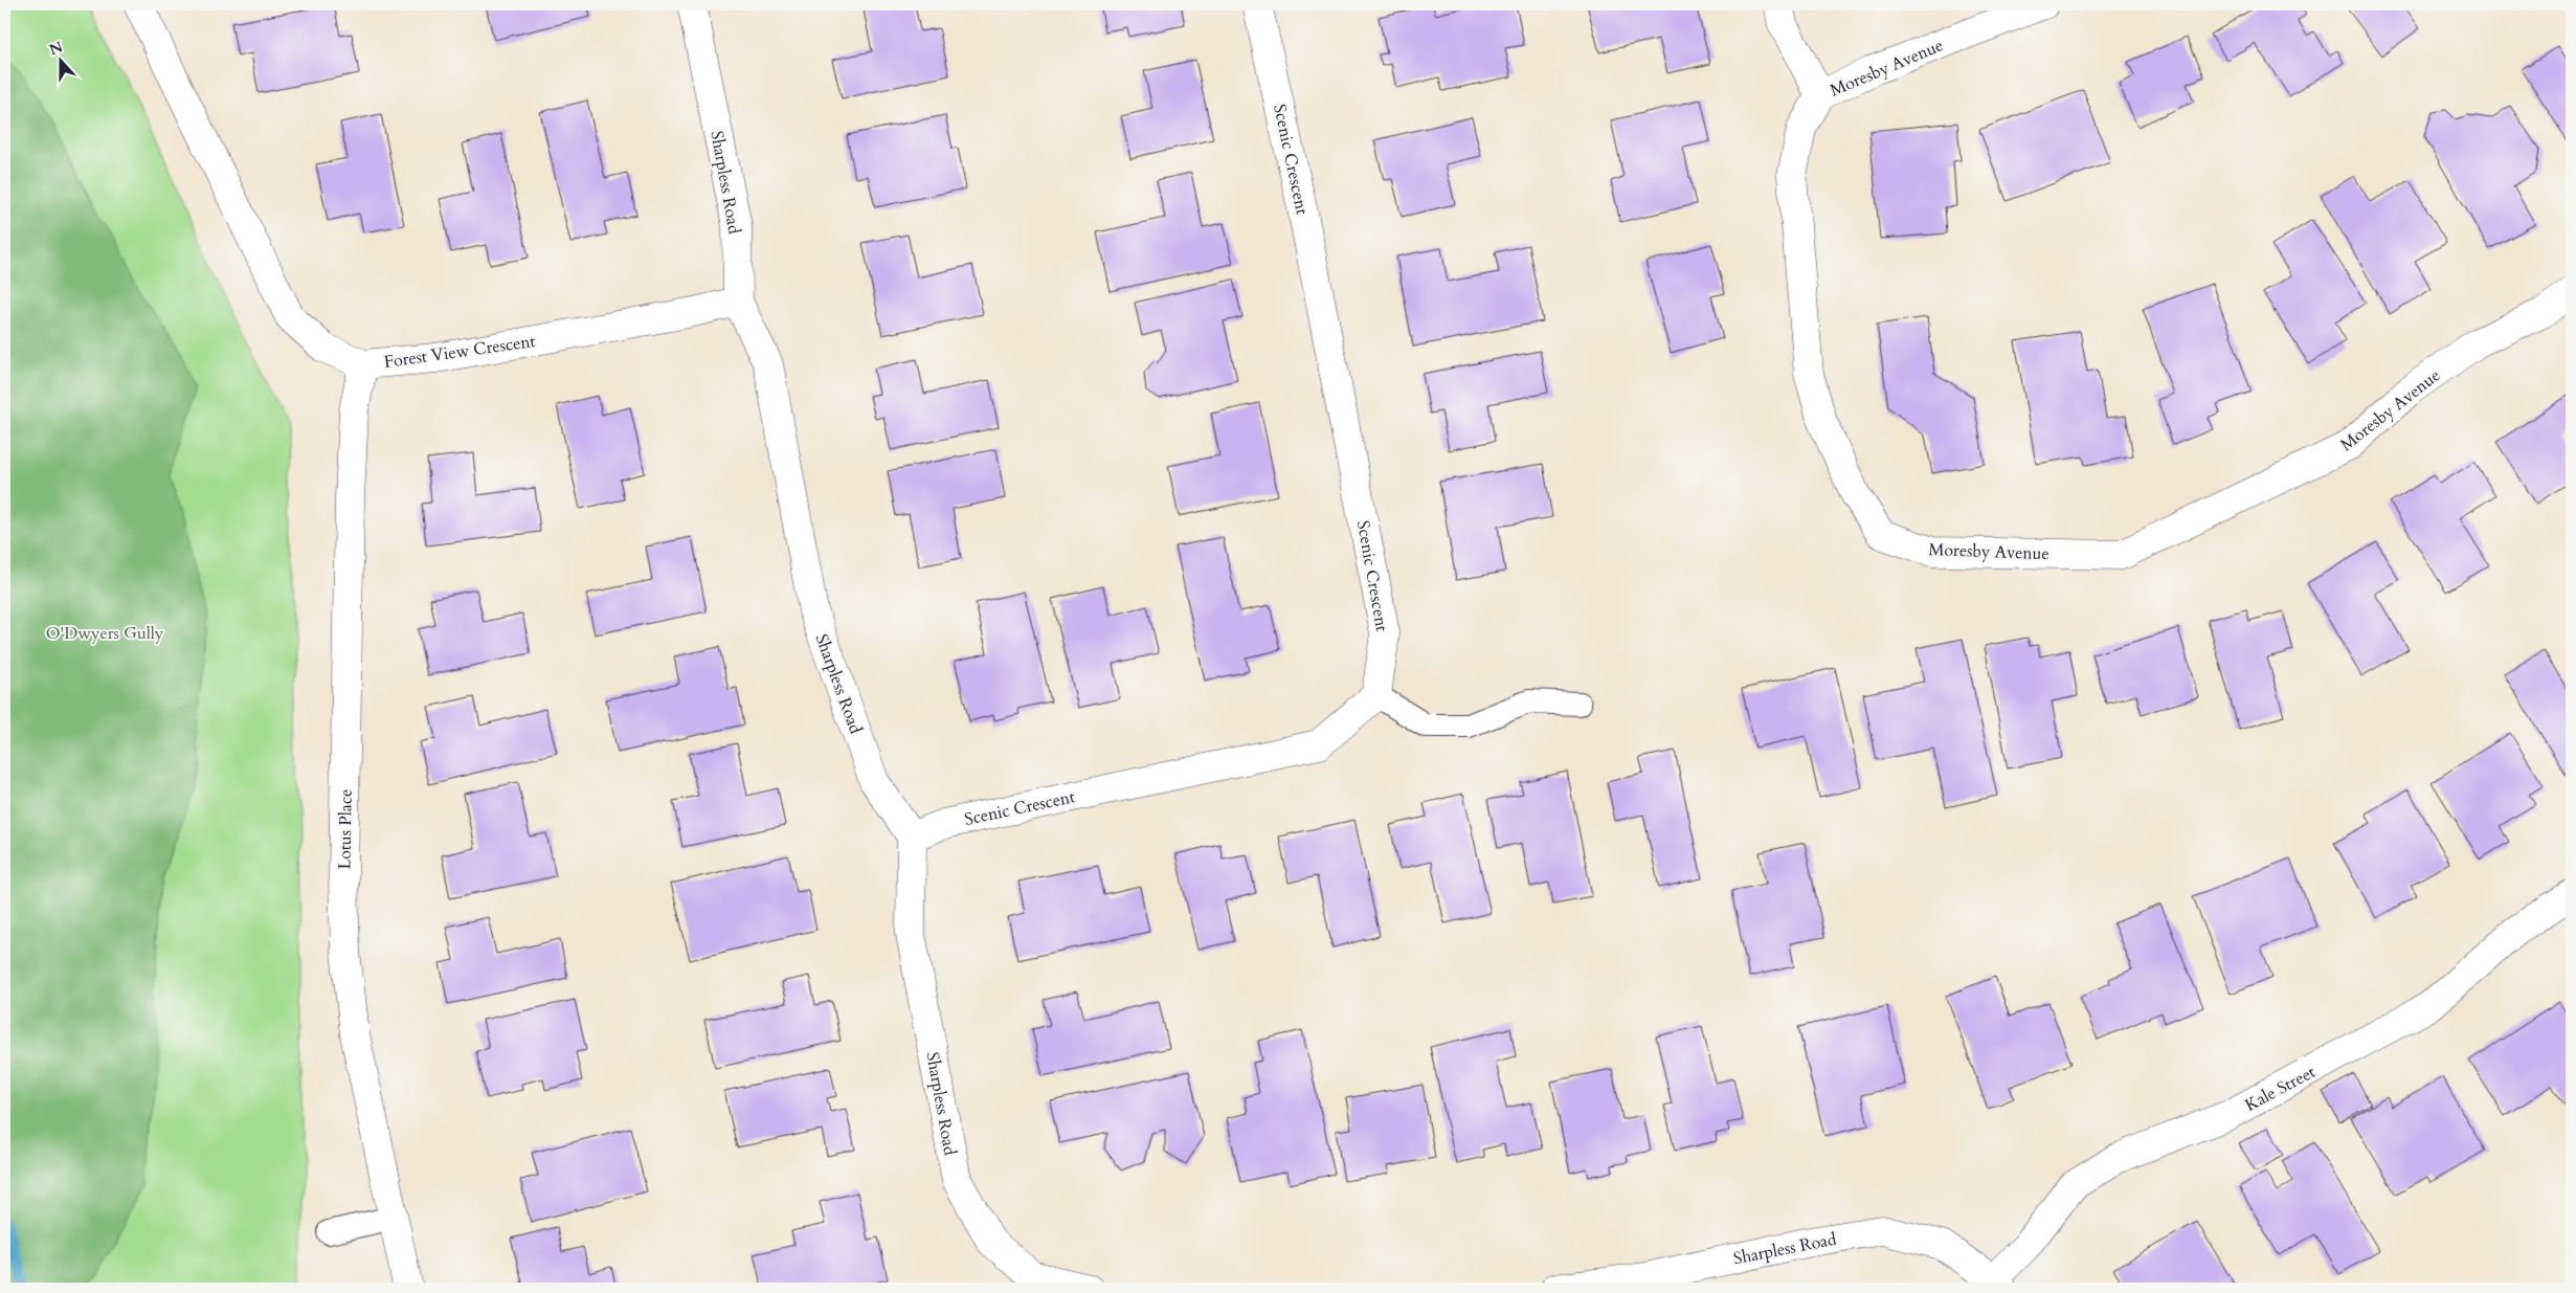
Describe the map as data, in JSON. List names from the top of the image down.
{
  "streets": {
    "street": [
      "Moresby Avenue",
      "Scenic Crescent",
      "Sharpless Road",
      "Forest View Crescent",
      "Lotus Place",
      "Kale Street"
    ]
  },
  "crossings": [
    ["Scenic Crescent", "Sharpless Road"],
    ["Sharpless Road", "Forest View Crescent"],
    ["Sharpless Road", "Kale Street"],
    ["Forest View Crescent", "Lotus Place"]
  ],
  "parks": ["O'Dwyers Gully"],
  "north": "top"
}
